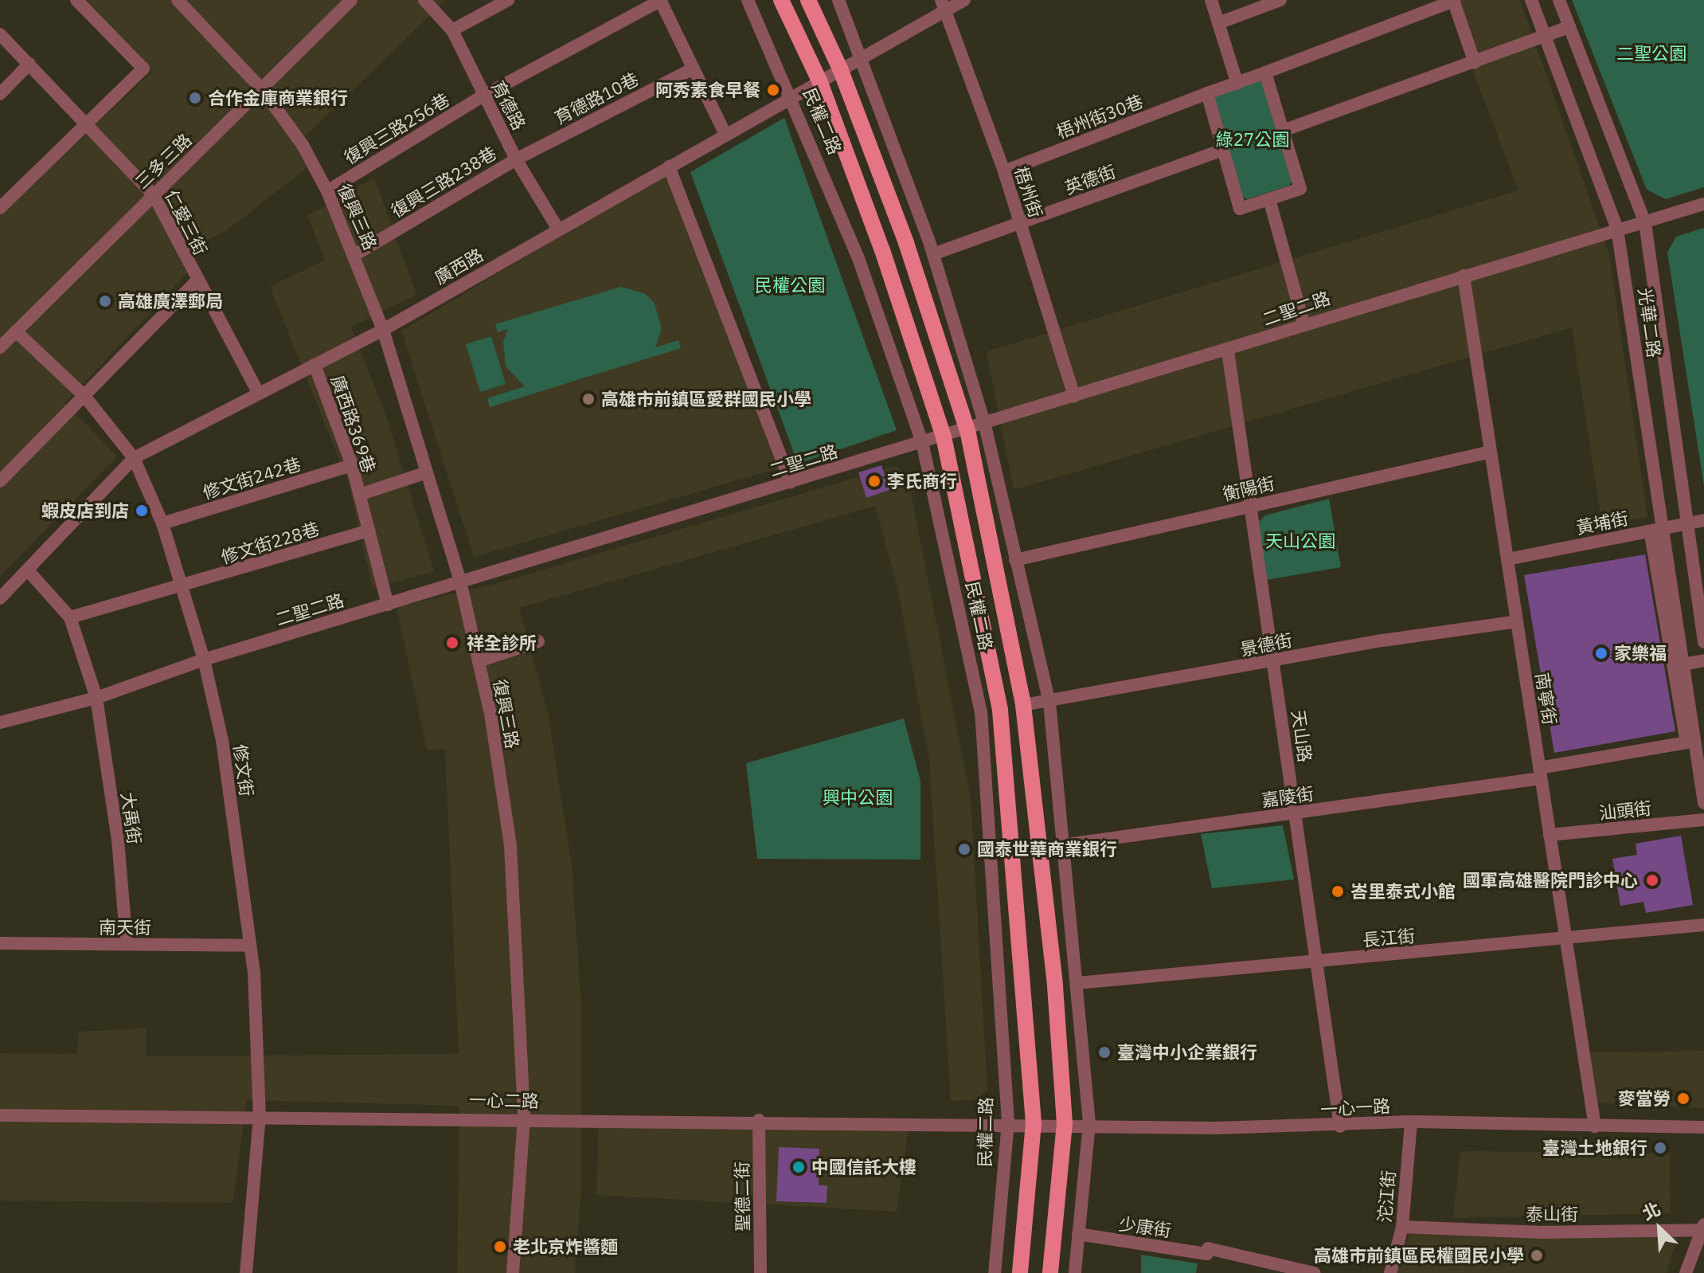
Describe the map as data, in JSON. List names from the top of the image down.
{
  "streets": {
    "main road": ["民權二路"],
    "street": [
      "育德路10巷",
      "育德路",
      "梧州街30巷",
      "復興三路256巷",
      "三多三路",
      "英德街",
      "復興三路238巷",
      "梧州街",
      "復興三路",
      "仁愛三街",
      "廣西路",
      "二聖二路",
      "光華二路",
      "廣西路369巷",
      "修文街242巷",
      "衡陽街",
      "黃埔街",
      "修文街228巷",
      "景德街",
      "南寧街",
      "天山路",
      "修文街",
      "嘉陵街",
      "汕頭街",
      "大禹街",
      "南天街",
      "長江街",
      "一心二路",
      "一心一路",
      "聖德二街",
      "沱江街",
      "泰山街",
      "少康街"
    ]
  },
  "crossings": [
    ["育德路10巷", "育德路"],
    ["育德路10巷", "復興三路238巷"],
    ["育德路", "復興三路256巷"],
    ["育德路", "復興三路238巷"],
    ["育德路", "廣西路"],
    ["梧州街30巷", "梧州街"],
    ["民權二路", "廣西路"],
    ["民權二路", "二聖二路"],
    ["民權二路", "景德街"],
    ["民權二路", "嘉陵街"],
    ["民權二路", "一心二路"],
    ["民權二路", "一心一路"],
    ["復興三路256巷", "復興三路"],
    ["三多三路", "復興三路"],
    ["三多三路", "仁愛三街"],
    ["三多三路", "修文街"],
    ["英德街", "梧州街"],
    ["復興三路238巷", "復興三路"],
    ["梧州街", "廣西路"],
    ["梧州街", "二聖二路"],
    ["復興三路", "廣西路"],
    ["復興三路", "二聖二路"],
    ["復興三路", "一心二路"],
    ["仁愛三街", "廣西路"],
    ["廣西路", "廣西路369巷"],
    ["廣西路", "修文街"],
    ["二聖二路", "光華二路"],
    ["二聖二路", "廣西路369巷"],
    ["二聖二路", "南寧街"],
    ["二聖二路", "天山路"],
    ["二聖二路", "修文街"],
    ["二聖二路", "大禹街"],
    ["光華二路", "黃埔街"],
    ["廣西路369巷", "修文街242巷"],
    ["廣西路369巷", "修文街228巷"],
    ["修文街242巷", "修文街"],
    ["衡陽街", "南寧街"],
    ["衡陽街", "天山路"],
    ["黃埔街", "南寧街"],
    ["修文街228巷", "修文街"],
    ["修文街228巷", "大禹街"],
    ["景德街", "南寧街"],
    ["景德街", "天山路"],
    ["南寧街", "嘉陵街"],
    ["南寧街", "汕頭街"],
    ["南寧街", "長江街"],
    ["南寧街", "一心一路"],
    ["天山路", "嘉陵街"],
    ["天山路", "長江街"],
    ["天山路", "一心一路"],
    ["修文街", "南天街"],
    ["修文街", "一心二路"],
    ["大禹街", "南天街"],
    ["一心二路", "一心一路"],
    ["一心二路", "聖德二街"],
    ["一心一路", "沱江街"],
    ["沱江街", "泰山街"]
  ],
  "parks": [
    "二聖公園",
    "綠27公園",
    "民權公園",
    "天山公園",
    "興中公園"
  ],
  "places": [
    "阿秀素食早餐",
    "合作金庫商業銀行",
    "高雄廣澤郵局",
    "高雄市前鎮區愛群國民小學",
    "李氏商行",
    "蝦皮店到店",
    "祥全診所",
    "家樂福",
    "國泰世華商業銀行",
    "國軍高雄醫院門診中心",
    "峇里泰式小館",
    "臺灣中小企業銀行",
    "麥當勞",
    "臺灣土地銀行",
    "中國信託大樓",
    "老北京炸醬麵",
    "高雄市前鎮區民權國民小學"
  ],
  "north": "top left"
}
